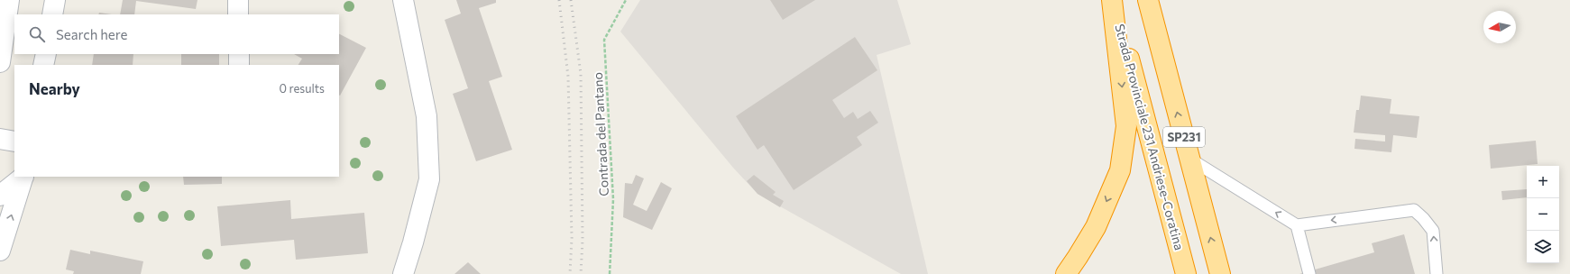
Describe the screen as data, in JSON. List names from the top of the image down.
{
  "streets": {
    "highway": ["Strada Provinciale 231 Andriese-Coratina", "SP231"],
    "path": ["Contrada del Pantano"]
  },
  "north": "left",
  "page": {
    "search": "Search here",
    "heading": ["Nearby", "0 results"],
    "map_buttons": ["+", "−"]
  }
}
